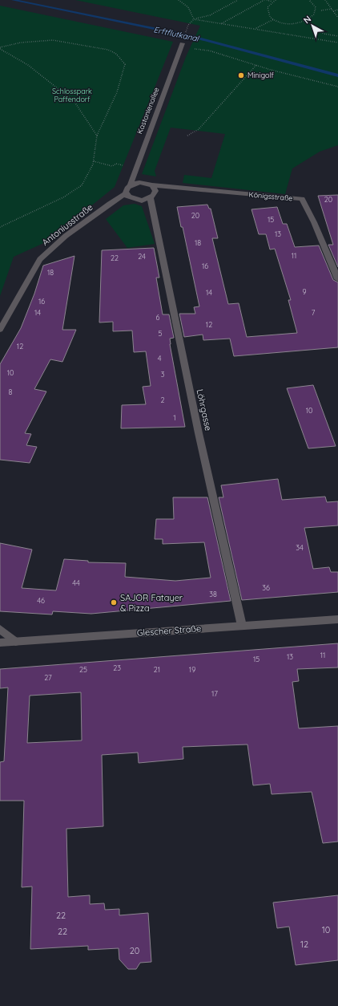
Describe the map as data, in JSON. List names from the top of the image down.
{
  "streets": {
    "street": [
      "Kastanienallee",
      "Königsstraße",
      "Antoniusstraße",
      "Löhrgasse",
      "Glescher Straße"
    ]
  },
  "crossings": [
    ["Kastanienallee", "Königsstraße"],
    ["Kastanienallee", "Antoniusstraße"],
    ["Kastanienallee", "Löhrgasse"],
    ["Königsstraße", "Antoniusstraße"],
    ["Königsstraße", "Löhrgasse"],
    ["Antoniusstraße", "Löhrgasse"],
    ["Löhrgasse", "Glescher Straße"]
  ],
  "water": ["Erftflutkanal"],
  "parks": ["Schlosspark Paffendorf"],
  "places": ["Minigolf", "SAJOR Fatayer & Pizza"],
  "house_numbers": [
    "20",
    "20",
    "15",
    "13",
    "18",
    "11",
    "24",
    "22",
    "16",
    "18",
    "9",
    "14",
    "16",
    "14",
    "7",
    "6",
    "12",
    "5",
    "12",
    "4",
    "10",
    "3",
    "8",
    "2",
    "10",
    "1",
    "34",
    "44",
    "36",
    "38",
    "46",
    "11",
    "13",
    "15",
    "23",
    "25",
    "21",
    "19",
    "27",
    "17",
    "22",
    "10",
    "22",
    "12",
    "20"
  ],
  "north": "top left"
}
